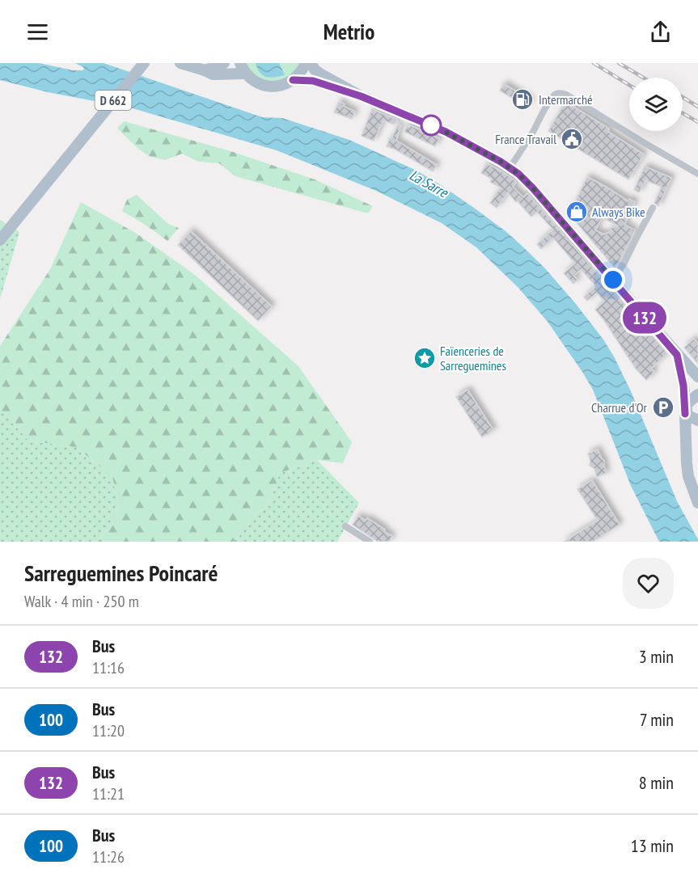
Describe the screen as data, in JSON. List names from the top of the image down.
{
  "streets": {
    "main road": ["D 662"]
  },
  "water": ["La Sarre"],
  "places": {
    "fuel station": ["Intermarché"],
    "public building": ["France Travail"],
    "shop": ["Always Bike"],
    "place": ["Faïenceries de Sarreguemines"],
    "parking": ["Charrue d'Or"]
  },
  "lines": ["bus line 132"],
  "page": {
    "header": "Metrio",
    "on_map": "132",
    "heading": ["Sarreguemines Poincaré", "Walk · 4 min · 250 m"],
    "list": [
      {
        "mark": "132",
        "name": "Bus",
        "note": "11:16",
        "value": "3 min"
      },
      {
        "mark": "100",
        "name": "Bus",
        "note": "11:20",
        "value": "7 min"
      },
      {
        "mark": "132",
        "name": "Bus",
        "note": "11:21",
        "value": "8 min"
      },
      {
        "mark": "100",
        "name": "Bus",
        "note": "11:26",
        "value": "13 min"
      }
    ]
  }
}
